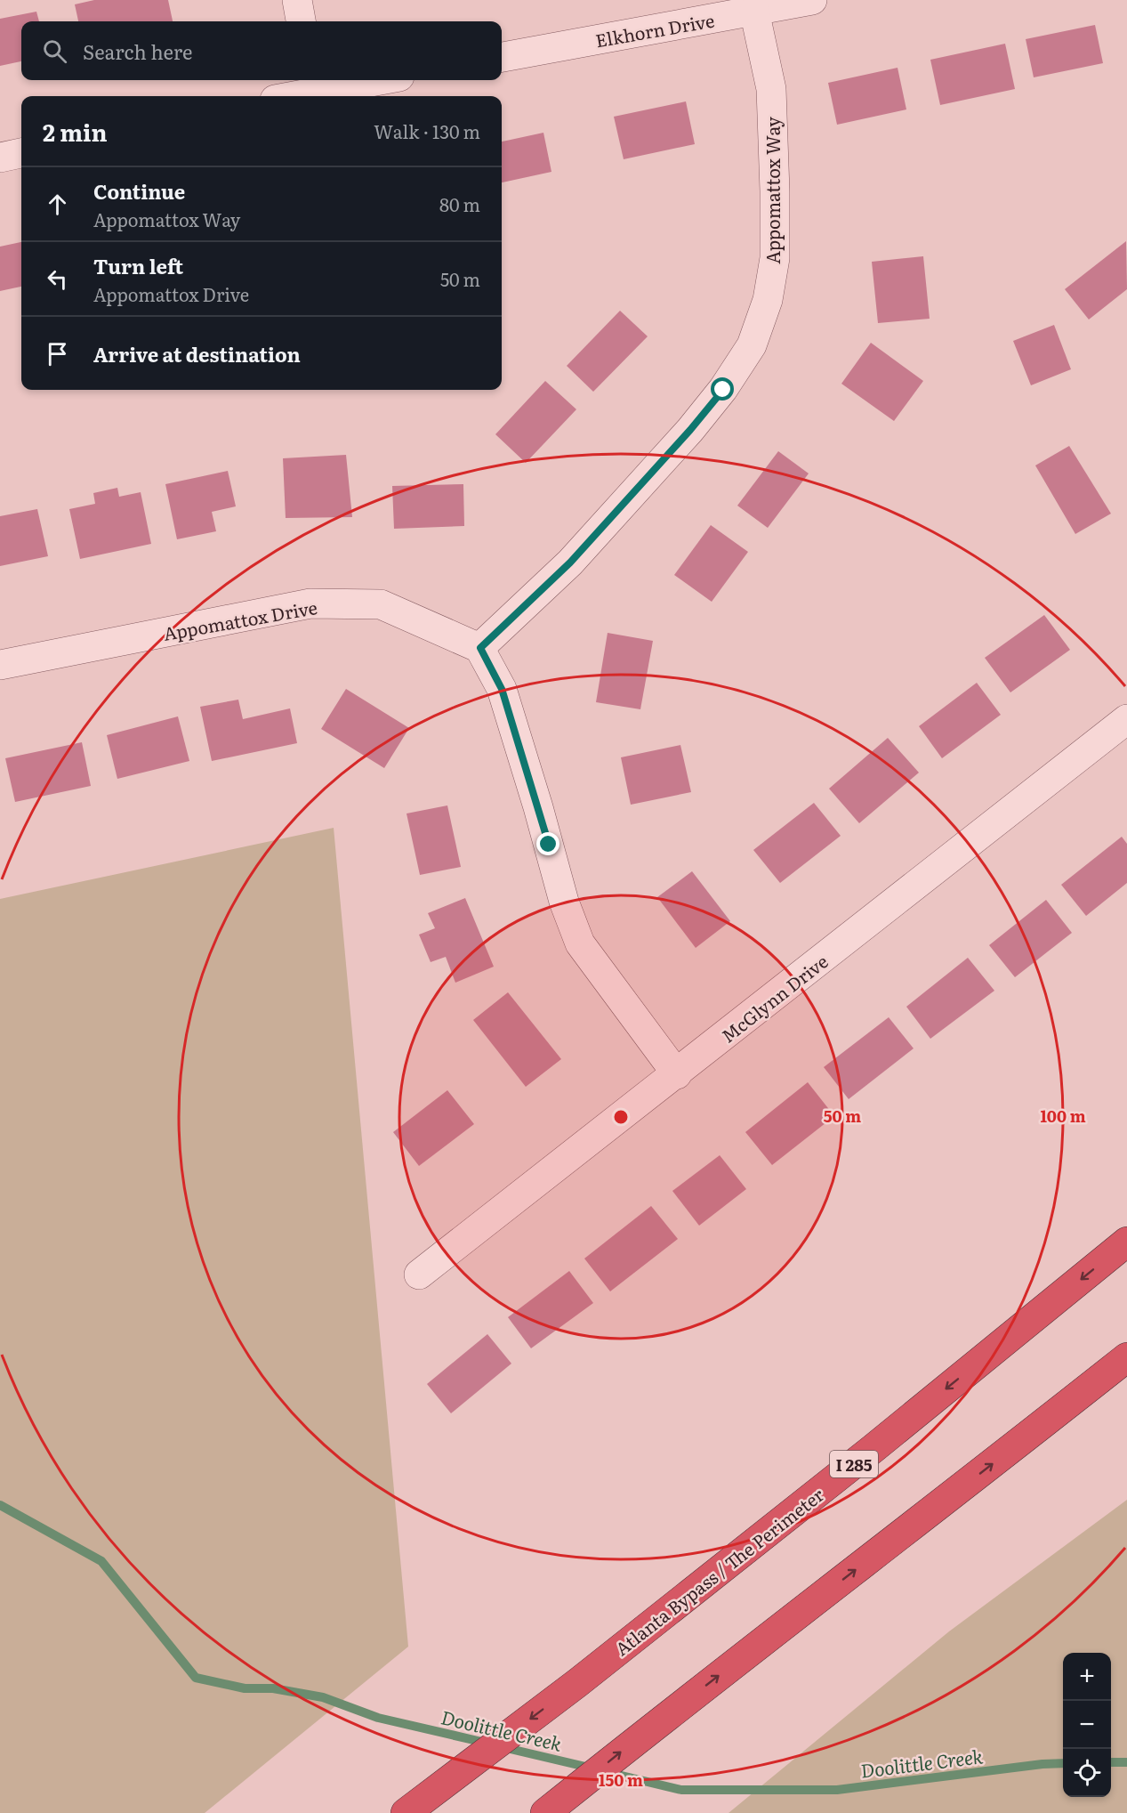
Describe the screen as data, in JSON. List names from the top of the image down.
{
  "streets": {
    "highway": ["I 285", "Atlanta Bypass / The Perimeter"],
    "street": [
      "Elkhorn Drive",
      "Appomattox Way",
      "Appomattox Drive",
      "McGlynn Drive"
    ]
  },
  "crossings": [
    ["Elkhorn Drive", "Appomattox Way"],
    ["Appomattox Way", "Appomattox Drive"]
  ],
  "water": ["Doolittle Creek"],
  "page": {
    "search": "Search here",
    "heading": ["2 min", "Walk · 130 m"],
    "list": [
      ["Continue", "Appomattox Way", "80 m"],
      ["Turn left", "Appomattox Drive", "50 m"],
      "Arrive at destination"
    ],
    "map_buttons": ["+", "−"]
  },
  "rings": ["50 m", "100 m", "150 m"]
}
